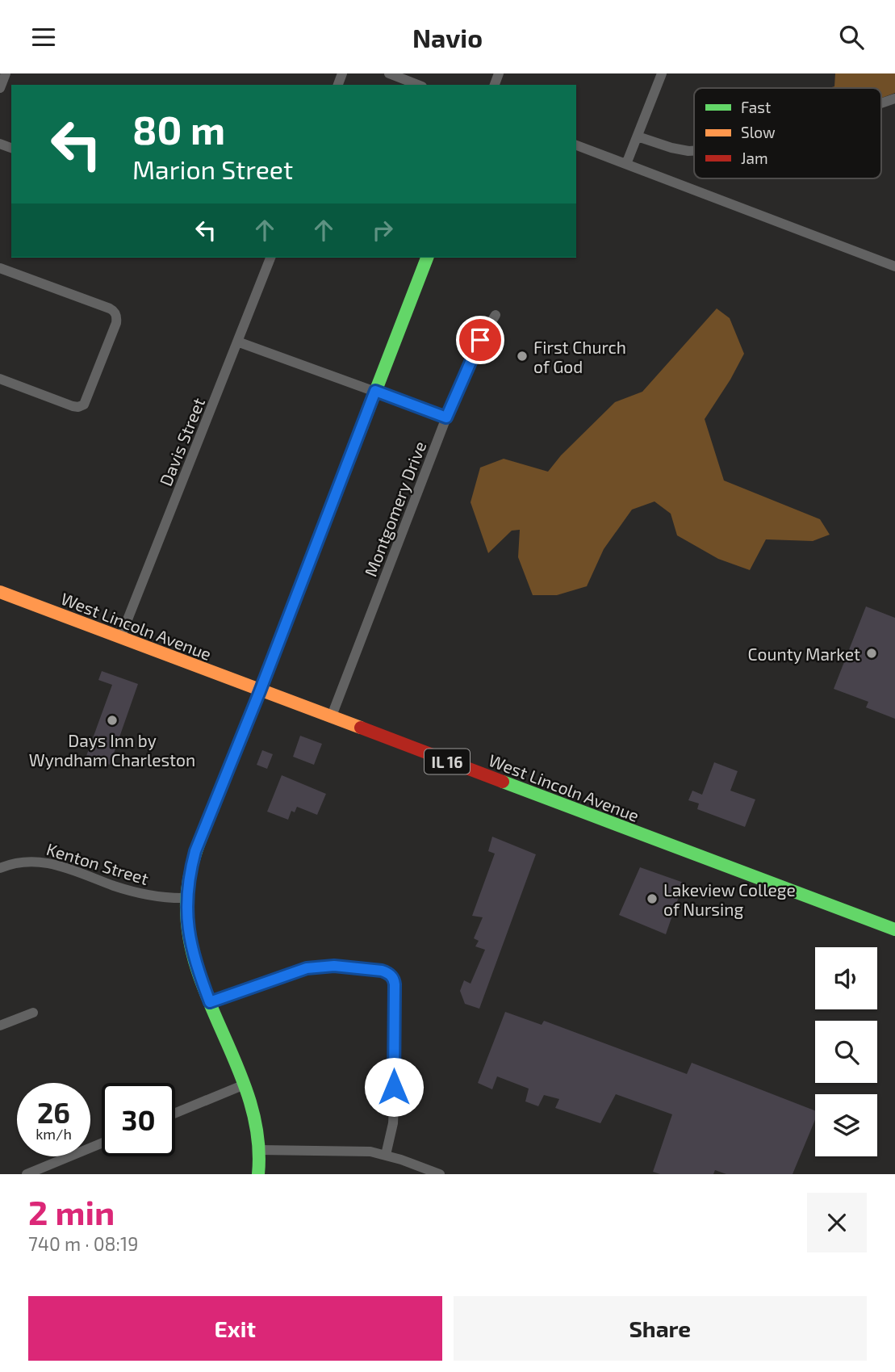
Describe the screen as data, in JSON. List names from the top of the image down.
{
  "streets": {
    "street": [
      "Davis Street",
      "Montgomery Drive",
      "West Lincoln Avenue",
      "IL 16",
      "Kenton Street"
    ]
  },
  "crossings": [
    ["Davis Street", "West Lincoln Avenue"],
    ["Montgomery Drive", "West Lincoln Avenue"]
  ],
  "places": [
    "First Church of God",
    "County Market",
    "Days Inn by Wyndham Charleston",
    "Lakeview College of Nursing"
  ],
  "legend": ["Fast", "Slow", "Jam"],
  "page": {
    "header": "Navio",
    "turn": ["80 m", "Marion Street"],
    "speed": "26 km/h",
    "limit": "30",
    "heading": ["2 min", "740 m · 08:19"],
    "buttons": ["Exit", "Share"]
  }
}
